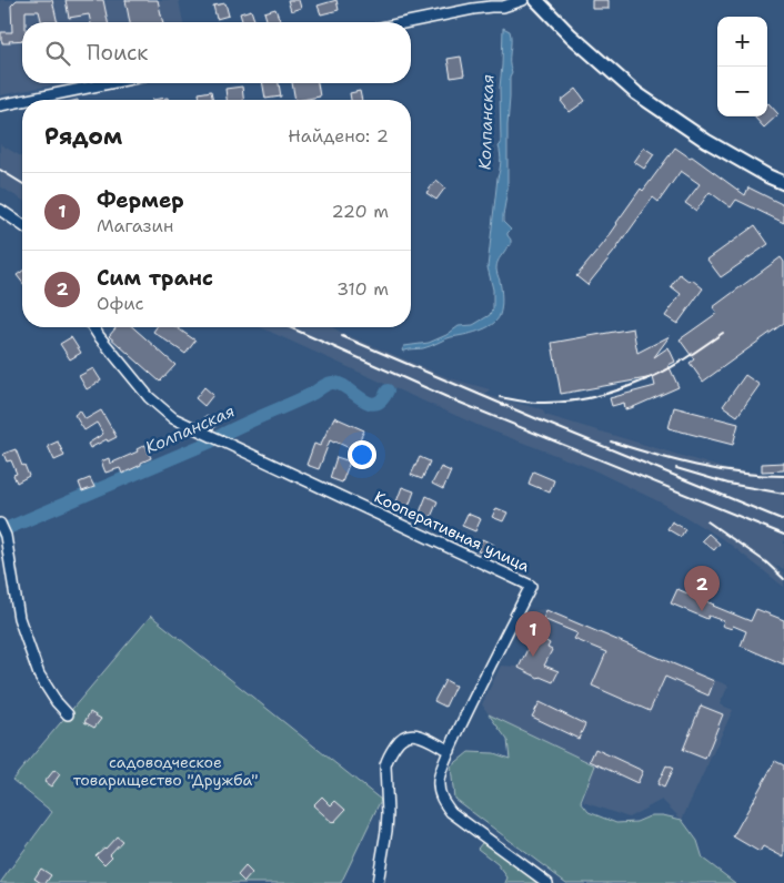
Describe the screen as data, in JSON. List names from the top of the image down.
{
  "streets": {
    "street": ["Кооперативная улица"]
  },
  "water": ["Колпанская"],
  "parks": ["садоводческое товарищество \"Дружба\""],
  "page": {
    "map_buttons": ["+", "−"],
    "search": "Поиск",
    "heading": ["Рядом", "Найдено: 2"],
    "list": [
      {
        "mark": "1",
        "name": "Фермер",
        "note": "Магазин",
        "value": "220 m"
      },
      {
        "mark": "2",
        "name": "Сим транс",
        "note": "Офис",
        "value": "310 m"
      }
    ],
    "pins": ["2", "1"]
  }
}
